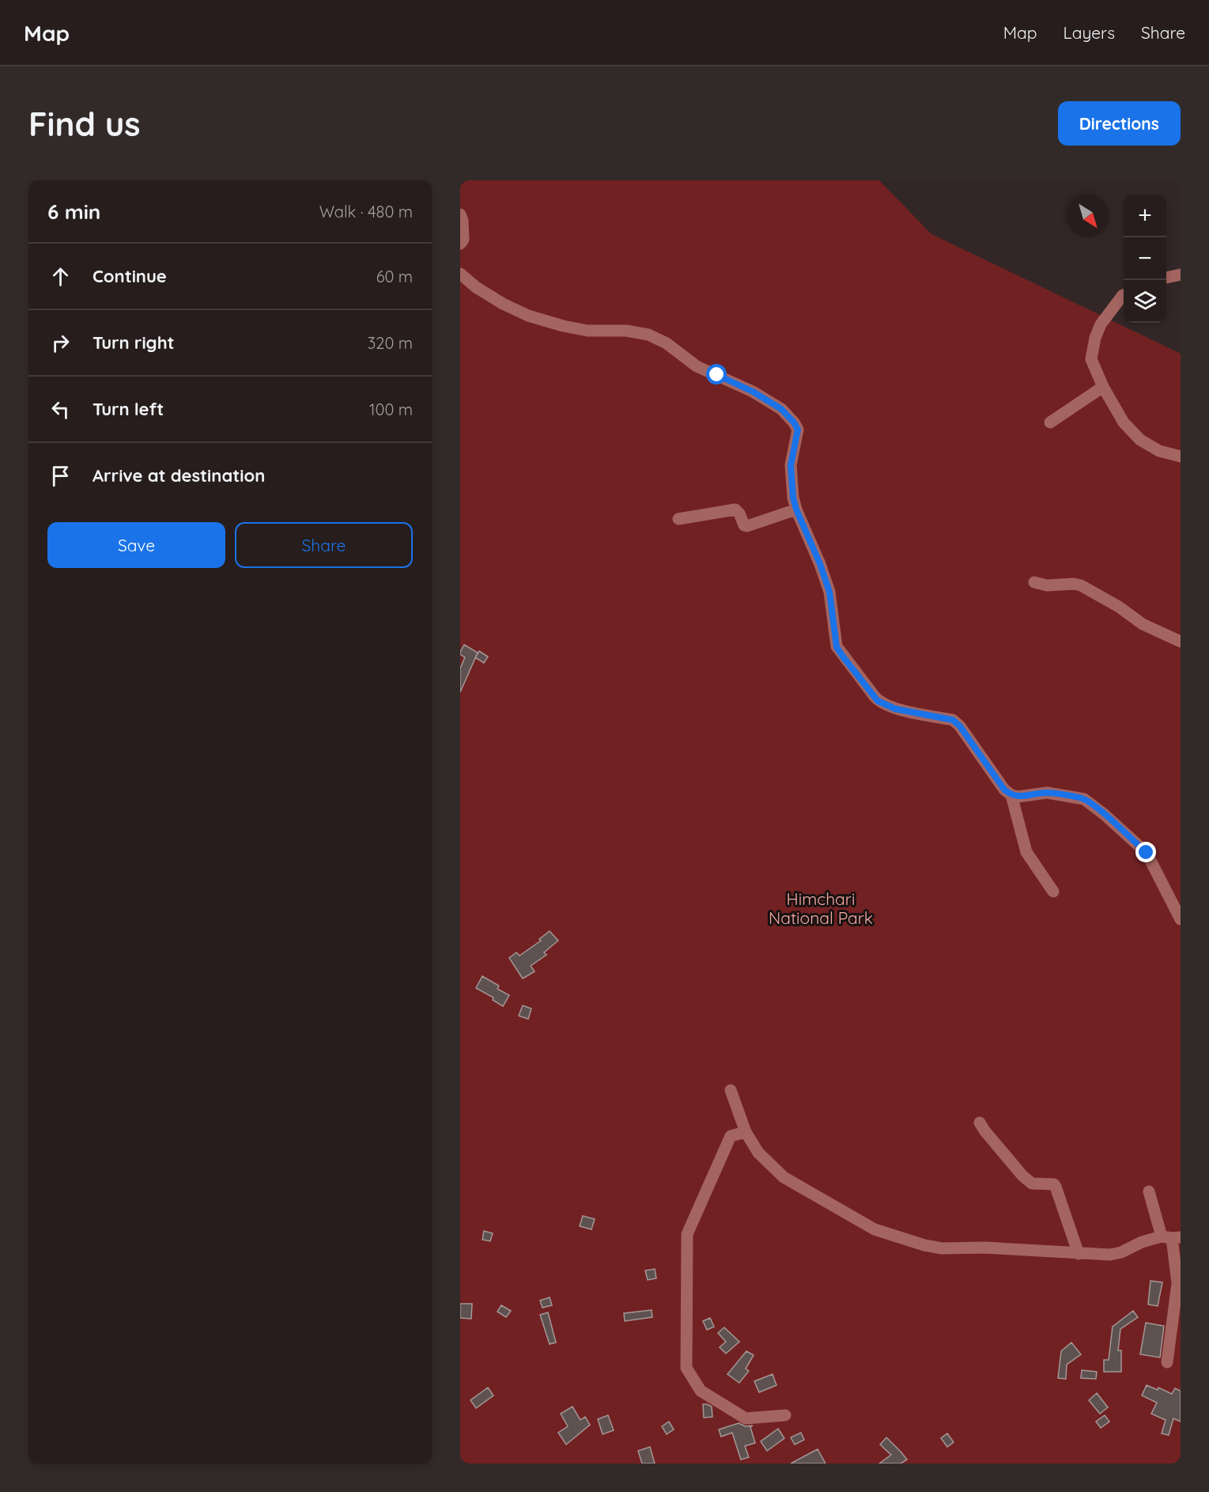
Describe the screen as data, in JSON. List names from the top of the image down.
{
  "parks": ["Himchari National Park"],
  "north": "bottom right",
  "page": {
    "header": "Map",
    "nav": ["Map", "Layers", "Share"],
    "buttons": [
      "Directions",
      ["Save", "Share"]
    ],
    "title": "Find us",
    "heading": ["6 min", "Walk · 480 m"],
    "map_buttons": ["+", "−"],
    "list": [
      ["Continue", "60 m"],
      ["Turn right", "320 m"],
      ["Turn left", "100 m"],
      "Arrive at destination"
    ]
  }
}
